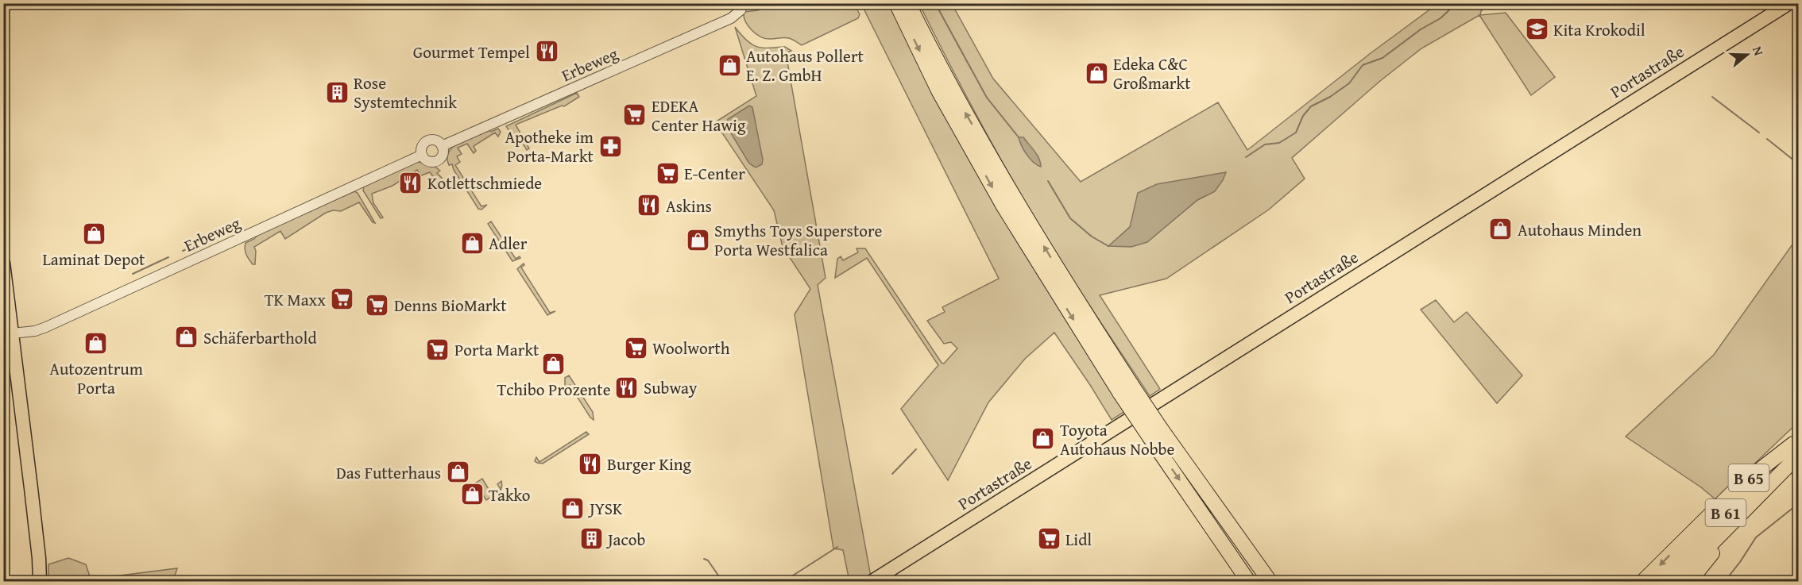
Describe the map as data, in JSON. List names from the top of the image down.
{
  "streets": {
    "highway": ["B 65", "B 61"],
    "main road": ["Portastraße"],
    "street": ["Erbeweg"]
  },
  "crossings": [
    ["B 65", "B 61"]
  ],
  "places": {
    "school or university": ["Kita Krokodil"],
    "restaurant": [
      "Gourmet Tempel",
      "Kotlettschmiede",
      "Askins",
      "Subway",
      "Burger King"
    ],
    "shop": [
      "Autohaus Pollert E. Z. GmbH",
      "Edeka C&C Großmarkt",
      "Autohaus Minden",
      "Laminat Depot",
      "Smyths Toys Superstore Porta Westfalica",
      "Adler",
      "Schäferbarthold",
      "Autozentrum Porta",
      "Tchibo Prozente",
      "Toyota Autohaus Nobbe",
      "Das Futterhaus",
      "Takko",
      "JYSK"
    ],
    "building": ["Rose Systemtechnik", "Jacob"],
    "supermarket": [
      "EDEKA Center Hawig",
      "E-Center",
      "TK Maxx",
      "Denns BioMarkt",
      "Woolworth",
      "Porta Markt",
      "Lidl"
    ],
    "pharmacy": ["Apotheke im Porta-Markt"]
  },
  "north": "right"
}
